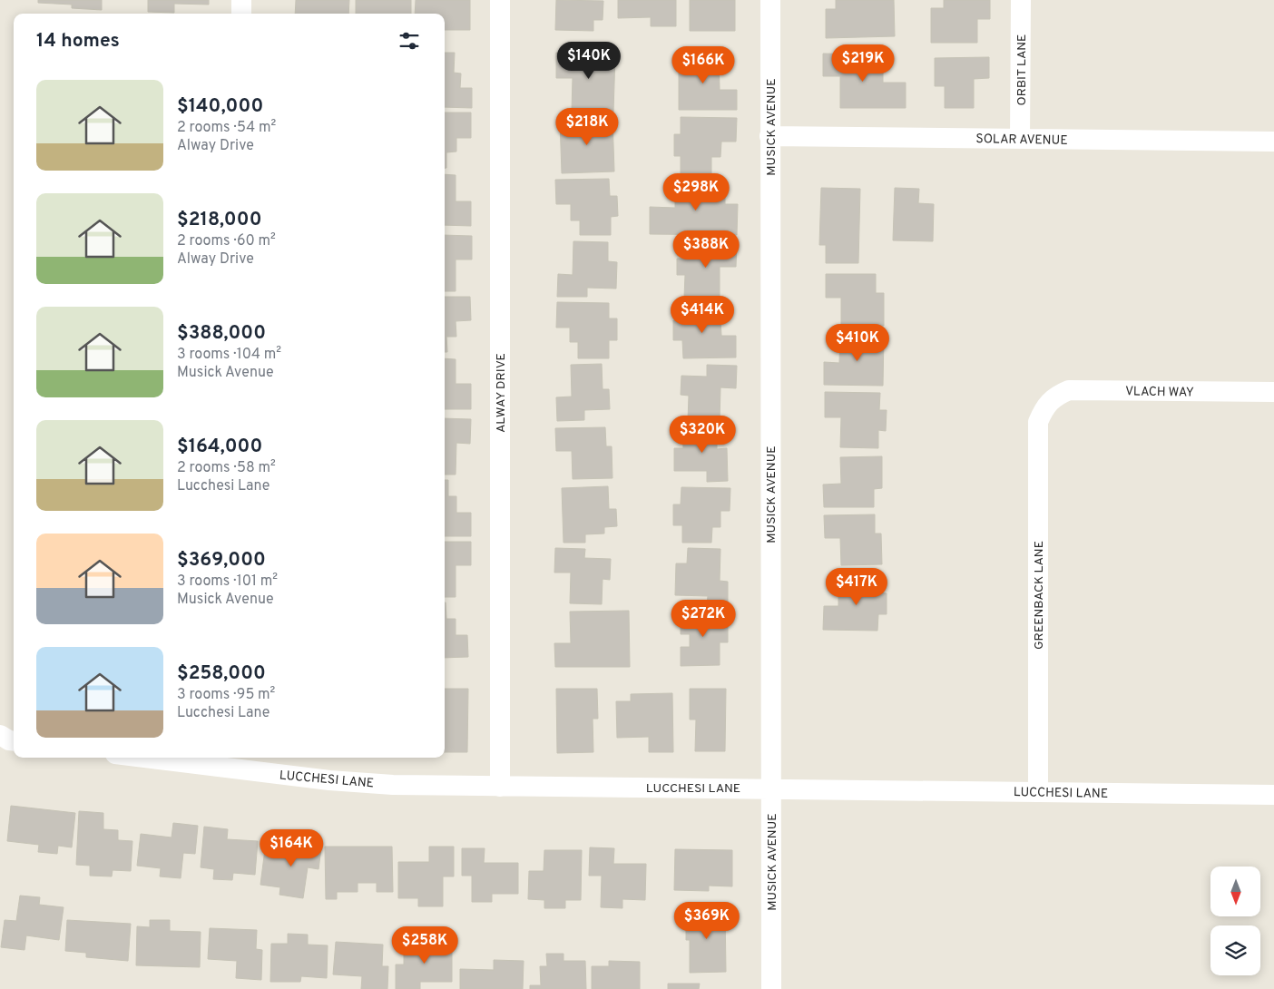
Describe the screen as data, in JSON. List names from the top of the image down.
{
  "streets": {
    "street": [
      "ORBIT LANE",
      "MUSICK AVENUE",
      "SOLAR AVENUE",
      "VLACH WAY",
      "ALWAY DRIVE",
      "GREENBACK LANE",
      "LUCCHESI LANE"
    ]
  },
  "crossings": [
    ["ORBIT LANE", "SOLAR AVENUE"],
    ["MUSICK AVENUE", "SOLAR AVENUE"],
    ["MUSICK AVENUE", "LUCCHESI LANE"],
    ["VLACH WAY", "GREENBACK LANE"],
    ["ALWAY DRIVE", "LUCCHESI LANE"],
    ["GREENBACK LANE", "LUCCHESI LANE"]
  ],
  "north": "bottom",
  "page": {
    "heading": "14 homes",
    "price": [
      "$140K",
      "$219K",
      "$166K",
      "$218K",
      "$298K",
      "$388K",
      "$414K",
      "$410K",
      "$320K",
      "$417K",
      "$272K",
      "$164K",
      "$369K",
      "$258K"
    ],
    "list": [
      {
        "name": "$140,000",
        "note": "2 rooms · 54 m² · Alway Drive"
      },
      {
        "name": "$218,000",
        "note": "2 rooms · 60 m² · Alway Drive"
      },
      {
        "name": "$388,000",
        "note": "3 rooms · 104 m² · Musick Avenue"
      },
      {
        "name": "$164,000",
        "note": "2 rooms · 58 m² · Lucchesi Lane"
      },
      {
        "name": "$369,000",
        "note": "3 rooms · 101 m² · Musick Avenue"
      },
      {
        "name": "$258,000",
        "note": "3 rooms · 95 m² · Lucchesi Lane"
      }
    ]
  }
}
